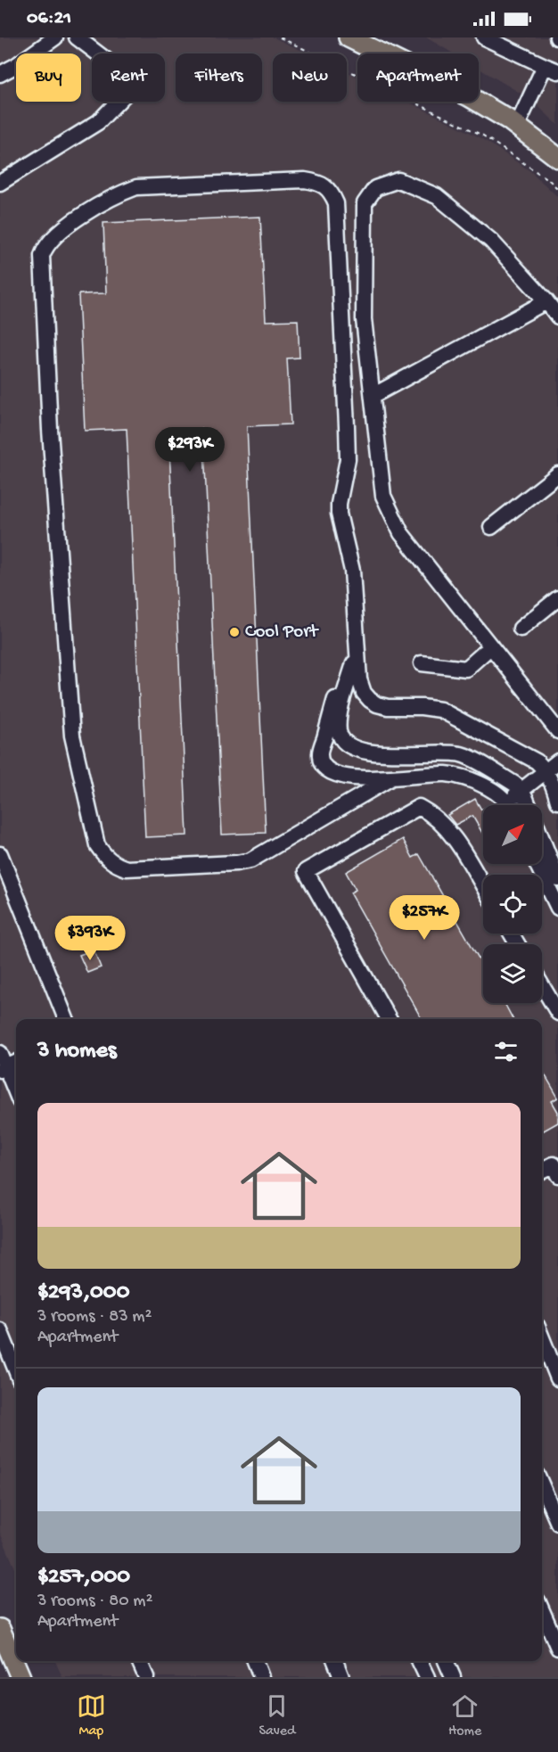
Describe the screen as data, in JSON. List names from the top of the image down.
{
  "places": ["Cool Port"],
  "north": "top right",
  "page": {
    "status": "06:21",
    "chip": [
      "Buy",
      "Rent",
      "Filters",
      "New",
      "Apartment"
    ],
    "price": ["$293K", "$257K", "$393K"],
    "heading": "3 homes",
    "list": [
      {
        "name": "$293,000",
        "note": "3 rooms · 83 m² · Apartment"
      },
      {
        "name": "$257,000",
        "note": "3 rooms · 80 m² · Apartment"
      }
    ],
    "tabs": ["Map", "Saved", "Home"]
  }
}
